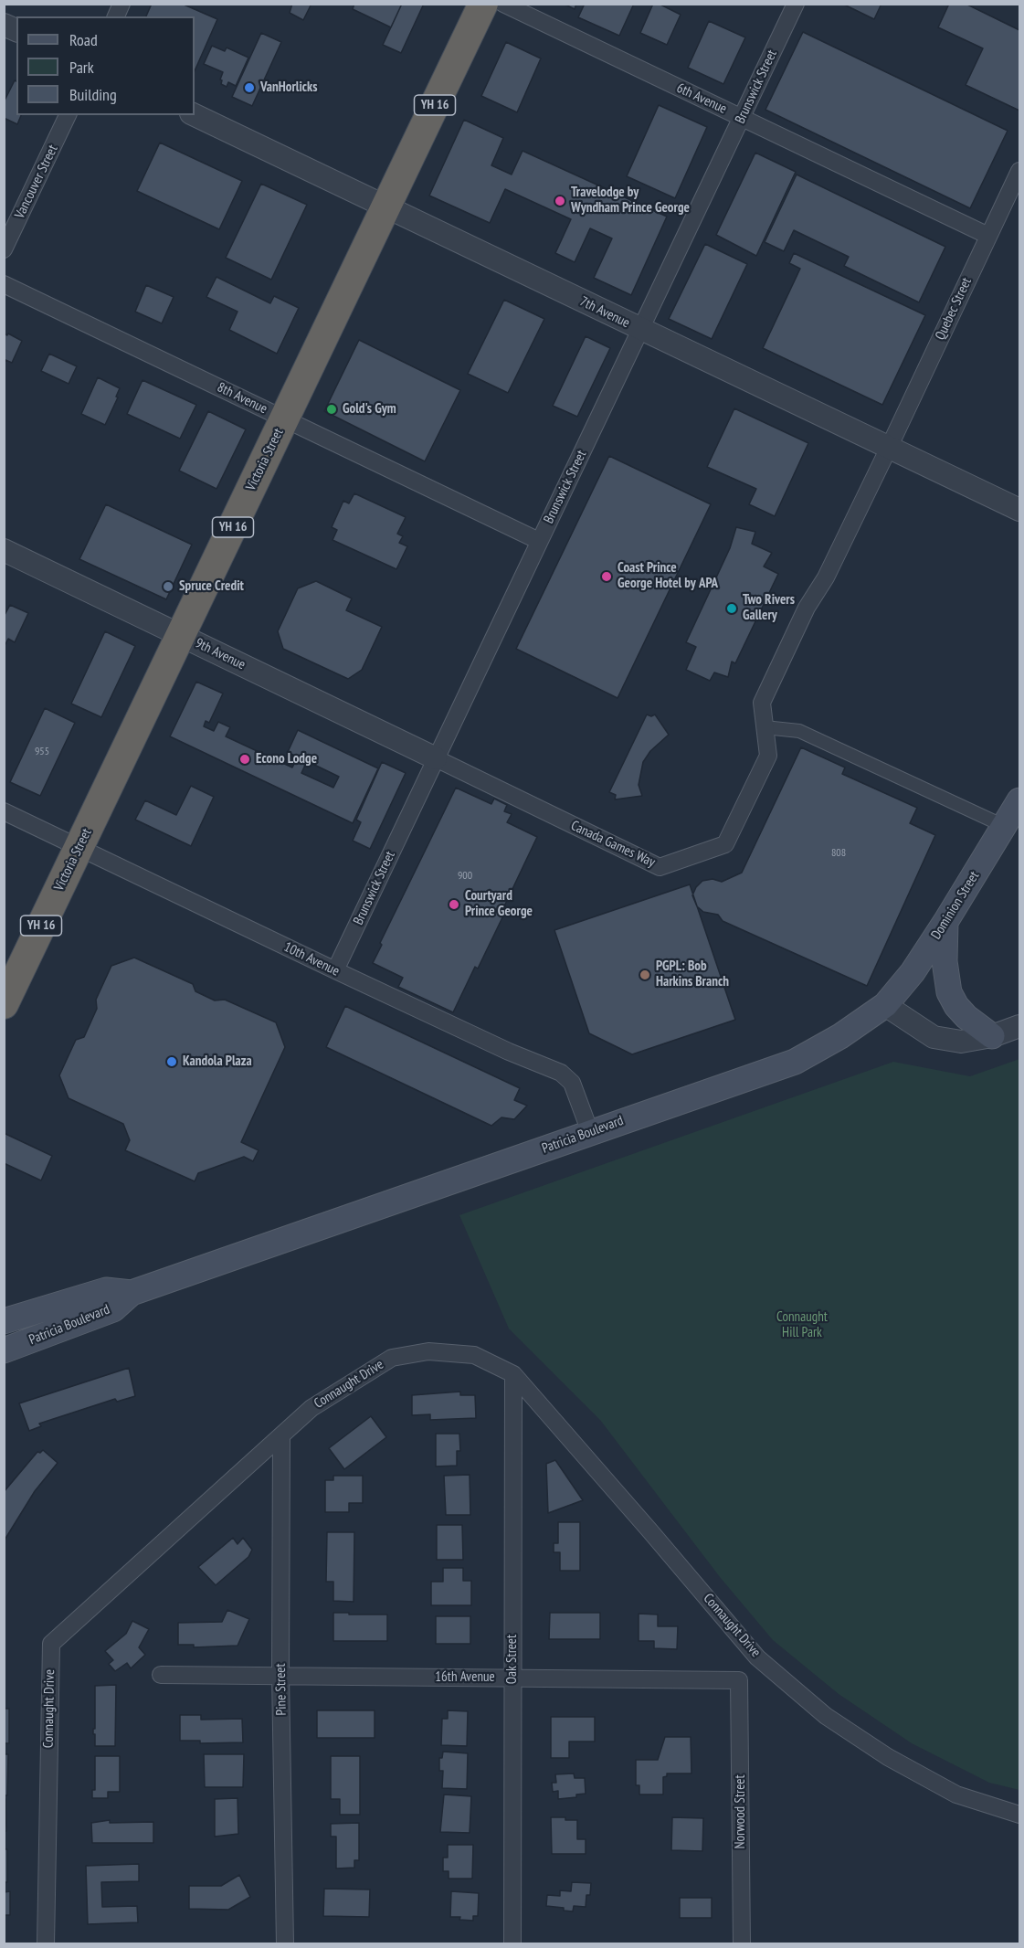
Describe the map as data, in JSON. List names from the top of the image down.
{
  "streets": {
    "highway": ["YH 16", "Victoria Street"],
    "main road": ["Dominion Street", "Patricia Boulevard"],
    "street": [
      "Brunswick Street",
      "6th Avenue",
      "Vancouver Street",
      "Quebec Street",
      "7th Avenue",
      "8th Avenue",
      "9th Avenue",
      "Canada Games Way",
      "10th Avenue",
      "Connaught Drive",
      "Oak Street",
      "16th Avenue",
      "Pine Street",
      "Norwood Street"
    ]
  },
  "crossings": [
    ["Brunswick Street", "6th Avenue"],
    ["Brunswick Street", "7th Avenue"],
    ["Brunswick Street", "8th Avenue"],
    ["Brunswick Street", "9th Avenue"],
    ["Brunswick Street", "Canada Games Way"],
    ["Brunswick Street", "10th Avenue"],
    ["6th Avenue", "Quebec Street"],
    ["Quebec Street", "7th Avenue"],
    ["Quebec Street", "Canada Games Way"],
    ["7th Avenue", "Victoria Street"],
    ["7th Avenue", "Canada Games Way"],
    ["8th Avenue", "Victoria Street"],
    ["Victoria Street", "9th Avenue"],
    ["Victoria Street", "10th Avenue"],
    ["9th Avenue", "Canada Games Way"],
    ["Dominion Street", "Patricia Boulevard"],
    ["10th Avenue", "Patricia Boulevard"],
    ["Connaught Drive", "Oak Street"],
    ["Connaught Drive", "Pine Street"],
    ["Oak Street", "16th Avenue"],
    ["16th Avenue", "Pine Street"],
    ["16th Avenue", "Norwood Street"]
  ],
  "parks": ["Connaught Hill Park"],
  "places": [
    "VanHorlicks",
    "Travelodge by Wyndham Prince George",
    "Gold's Gym",
    "Coast Prince George Hotel by APA",
    "Spruce Credit",
    "Two Rivers Gallery",
    "Econo Lodge",
    "Courtyard Prince George",
    "PGPL: Bob Harkins Branch",
    "Kandola Plaza"
  ],
  "house_numbers": ["955", "808", "900"],
  "legend": ["Road", "Park", "Building"]
}
